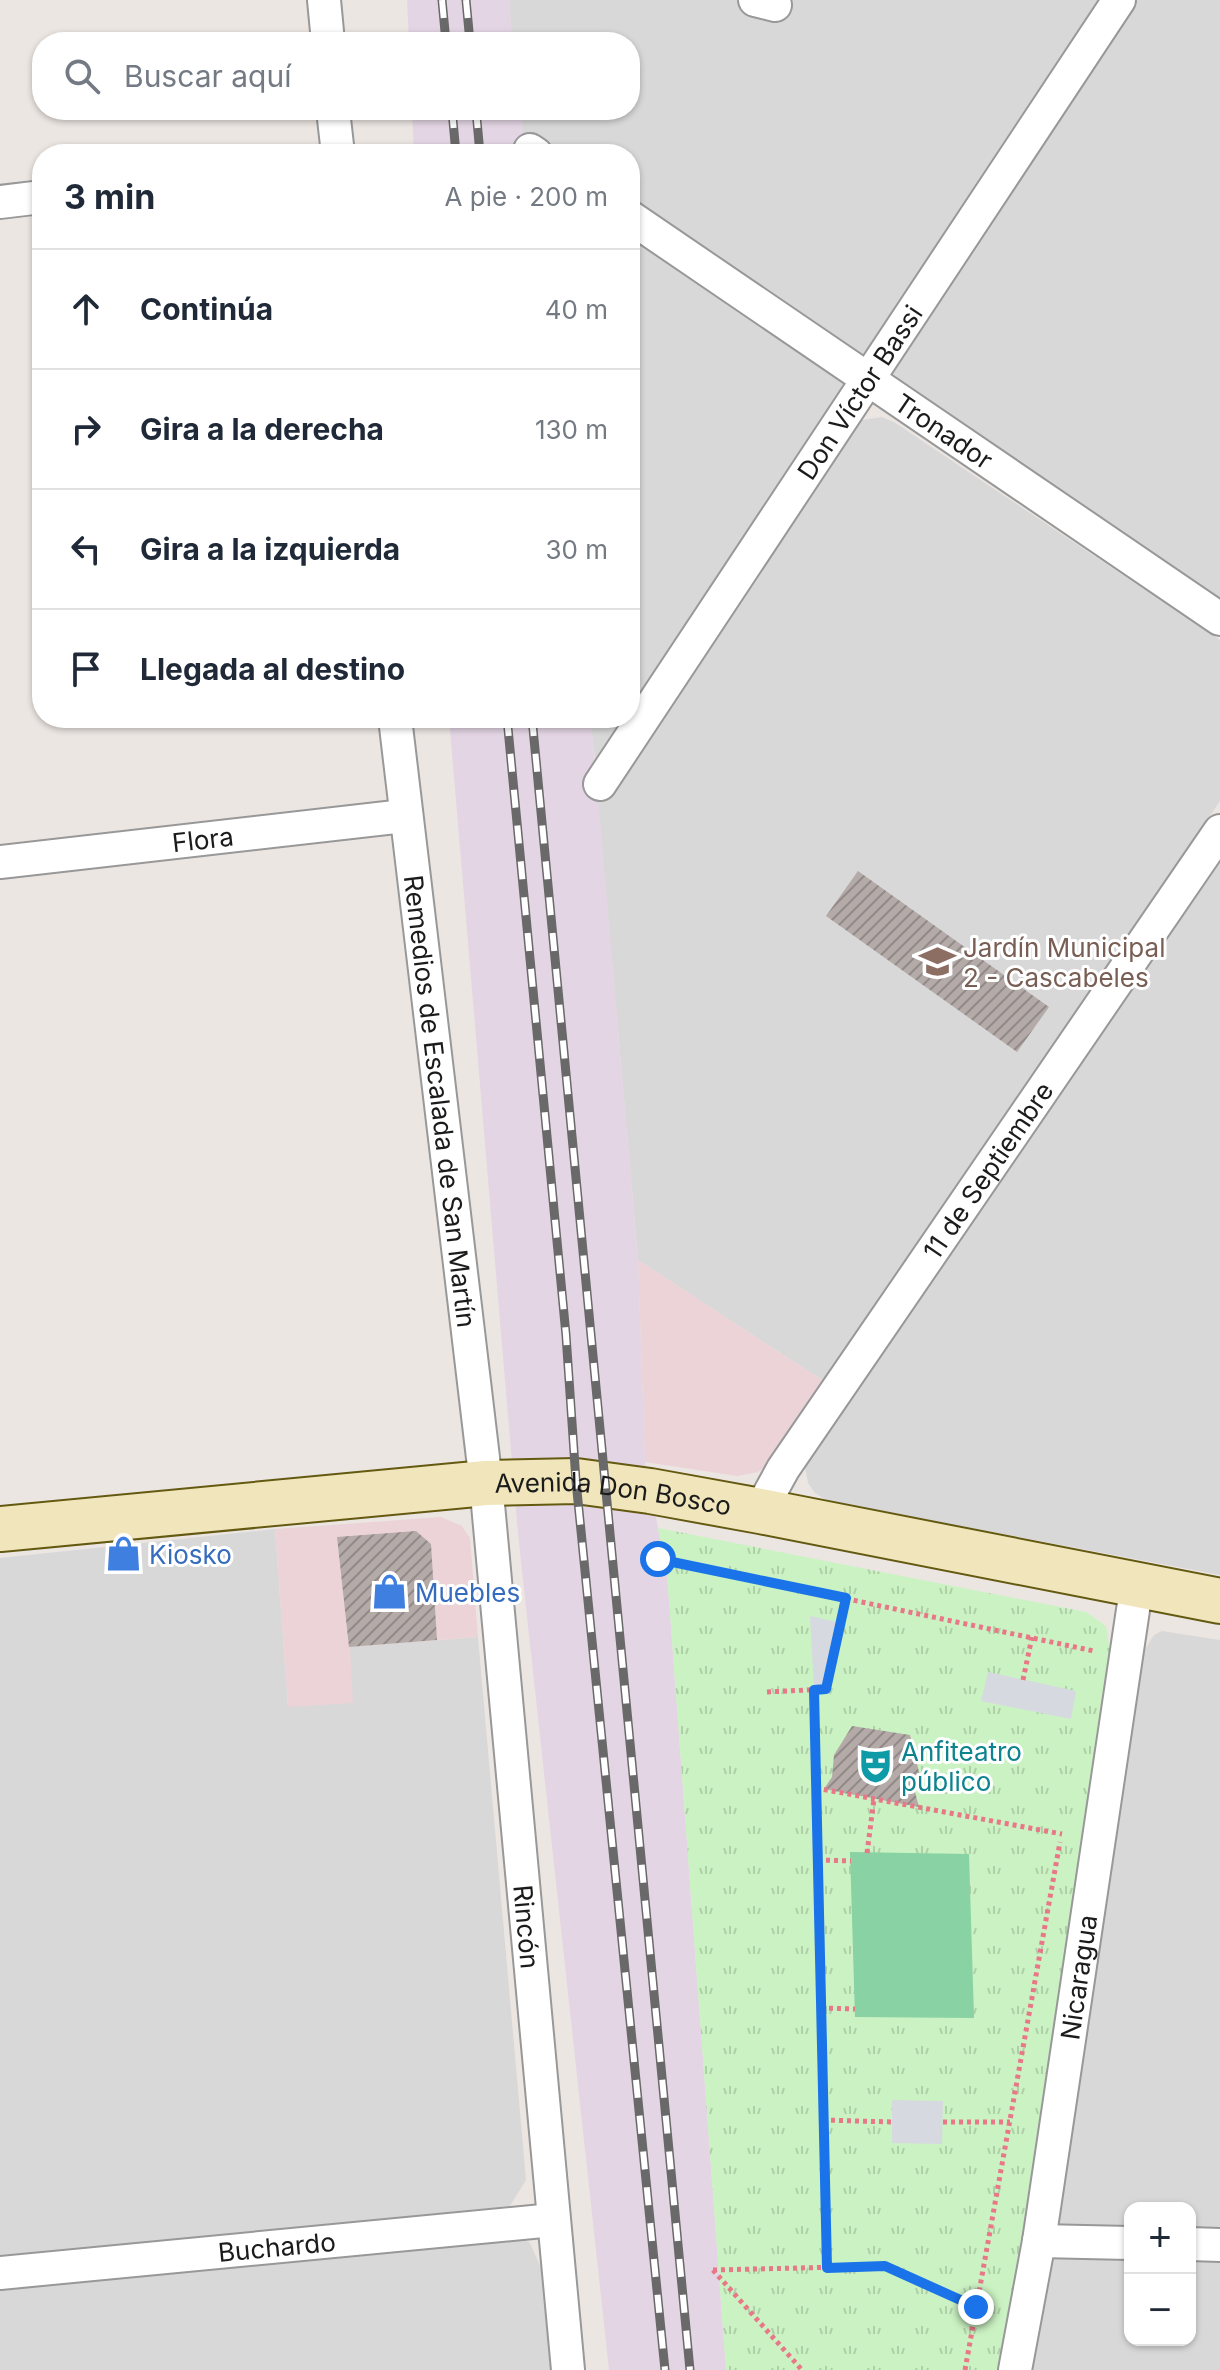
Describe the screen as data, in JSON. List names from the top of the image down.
{
  "streets": {
    "main road": ["Avenida Don Bosco"],
    "street": [
      "Don Víctor Bassi",
      "Tronador",
      "Flora",
      "Remedios de Escalada de San Martín",
      "11 de Septiembre",
      "Rincón",
      "Nicaragua",
      "Buchardo"
    ]
  },
  "crossings": [
    ["Don Víctor Bassi", "Tronador"],
    ["Flora", "Remedios de Escalada de San Martín"],
    ["Remedios de Escalada de San Martín", "Avenida Don Bosco"],
    ["Remedios de Escalada de San Martín", "Rincón"],
    ["11 de Septiembre", "Avenida Don Bosco"],
    ["Avenida Don Bosco", "Rincón"],
    ["Avenida Don Bosco", "Nicaragua"],
    ["Rincón", "Buchardo"]
  ],
  "places": {
    "school or university": ["Jardín Municipal 2 - Cascabeles"],
    "shop": ["Kiosko", "Muebles"],
    "theatre": ["Anfiteatro público"]
  },
  "page": {
    "search": "Buscar aquí",
    "heading": ["3 min", "A pie · 200 m"],
    "list": [
      ["Continúa", "40 m"],
      ["Gira a la derecha", "130 m"],
      ["Gira a la izquierda", "30 m"],
      "Llegada al destino"
    ],
    "map_buttons": ["+", "−"]
  }
}
